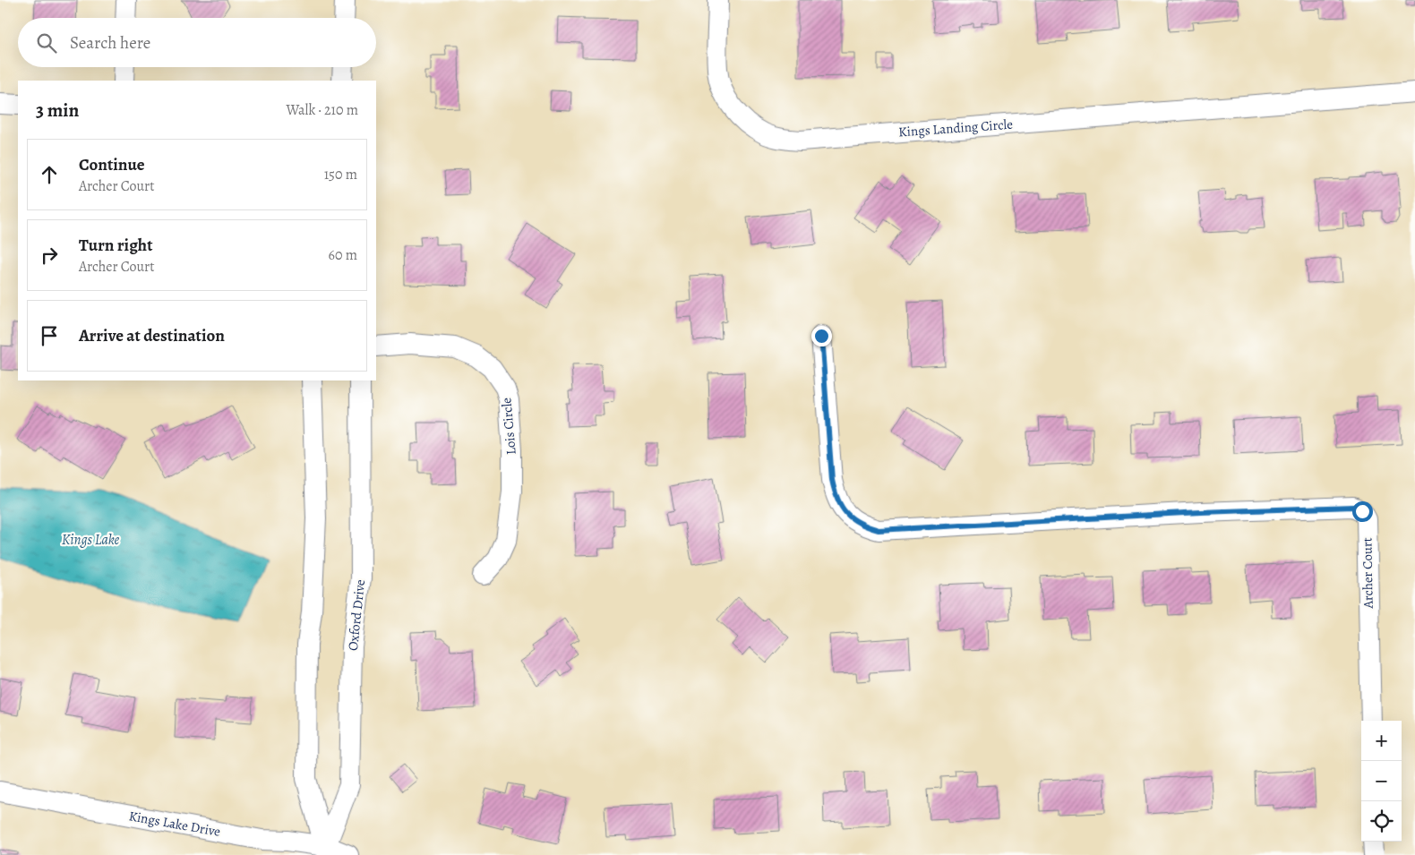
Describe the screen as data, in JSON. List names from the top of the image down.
{
  "streets": {
    "street": [
      "Kings Landing Circle",
      "Lois Circle",
      "Archer Court",
      "Oxford Drive",
      "Kings Lake Drive"
    ]
  },
  "crossings": [
    ["Oxford Drive", "Kings Lake Drive"]
  ],
  "water": ["Kings Lake"],
  "page": {
    "search": "Search here",
    "heading": ["3 min", "Walk · 210 m"],
    "list": [
      ["Continue", "Archer Court", "150 m"],
      ["Turn right", "Archer Court", "60 m"],
      "Arrive at destination"
    ],
    "map_buttons": ["+", "−"]
  }
}
